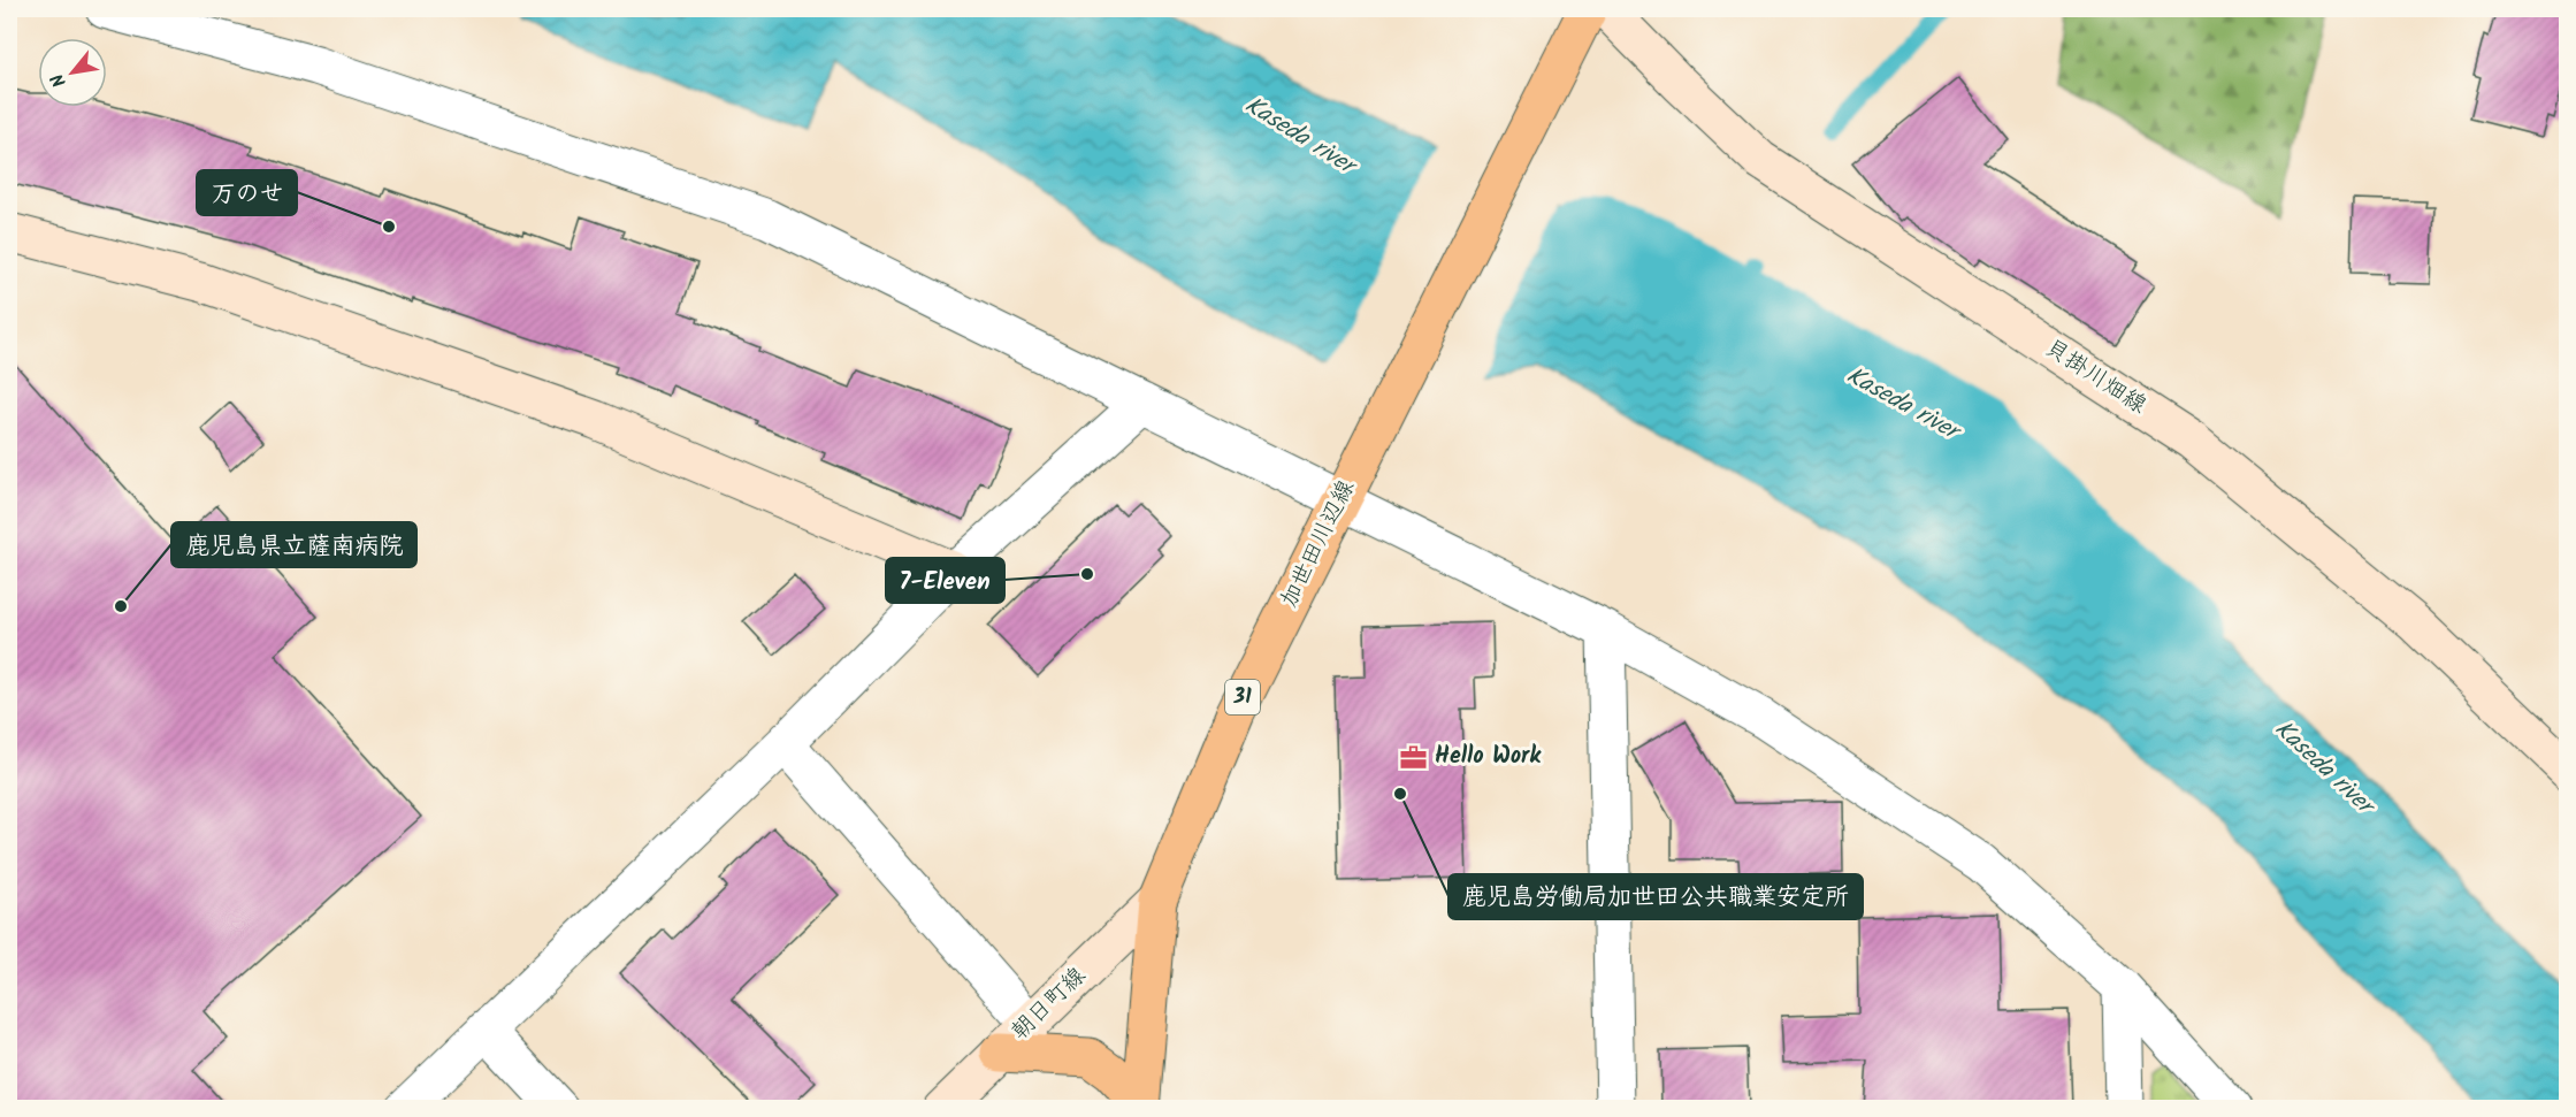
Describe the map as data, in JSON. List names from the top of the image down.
{
  "streets": {
    "main road": ["加世田川辺線", "31"],
    "street": ["貝掛川畑線", "朝日町線"]
  },
  "crossings": [
    ["加世田川辺線", "朝日町線"]
  ],
  "water": ["Kaseda river"],
  "places": {
    "other": [
      "万のせ",
      "7-Eleven",
      "鹿児島県立薩南病院",
      "鹿児島労働局加世田公共職業安定所"
    ],
    "office": ["Hello Work"]
  },
  "north": "bottom left"
}
